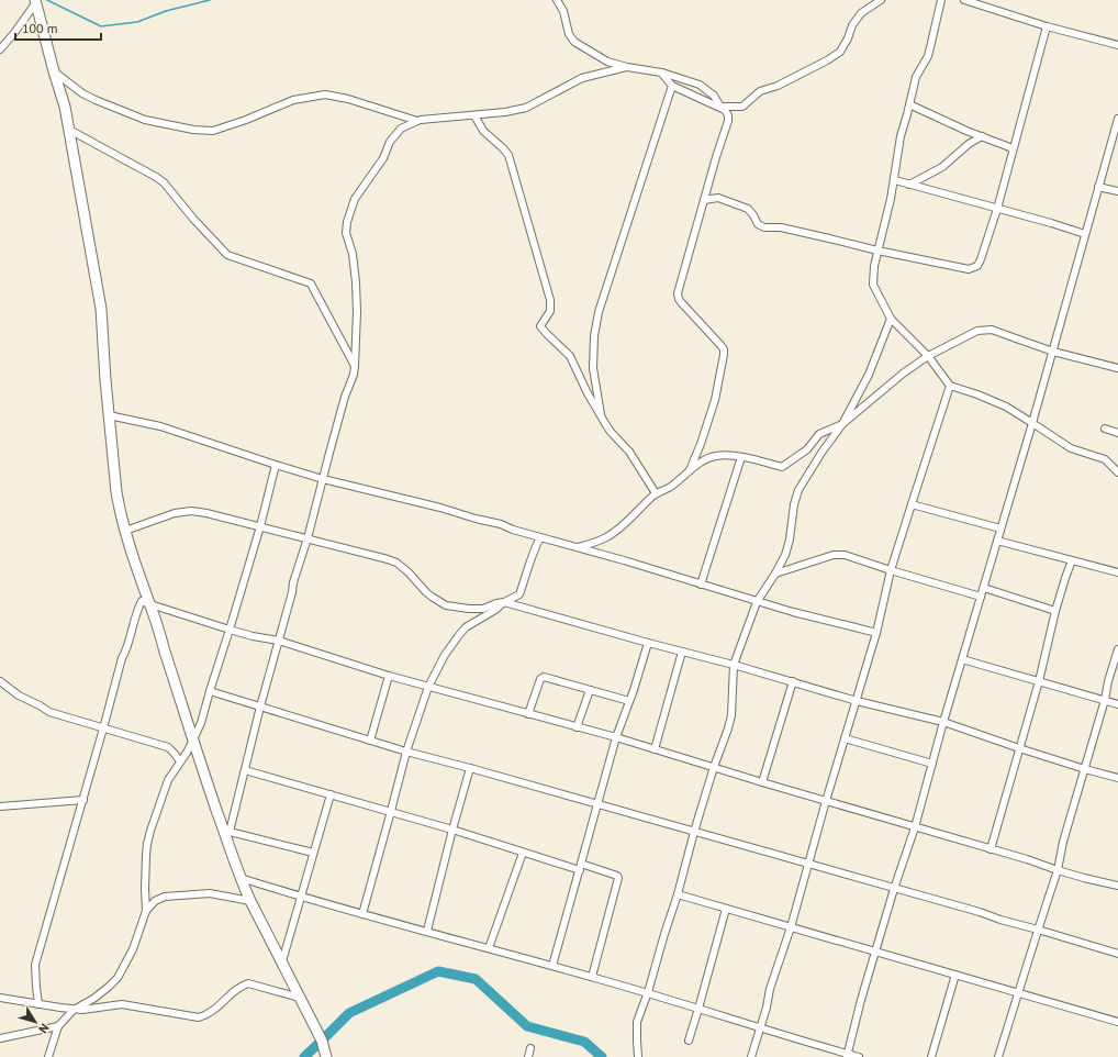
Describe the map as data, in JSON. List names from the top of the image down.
{
  "scale_bar": "100 m",
  "north": "bottom right"
}
